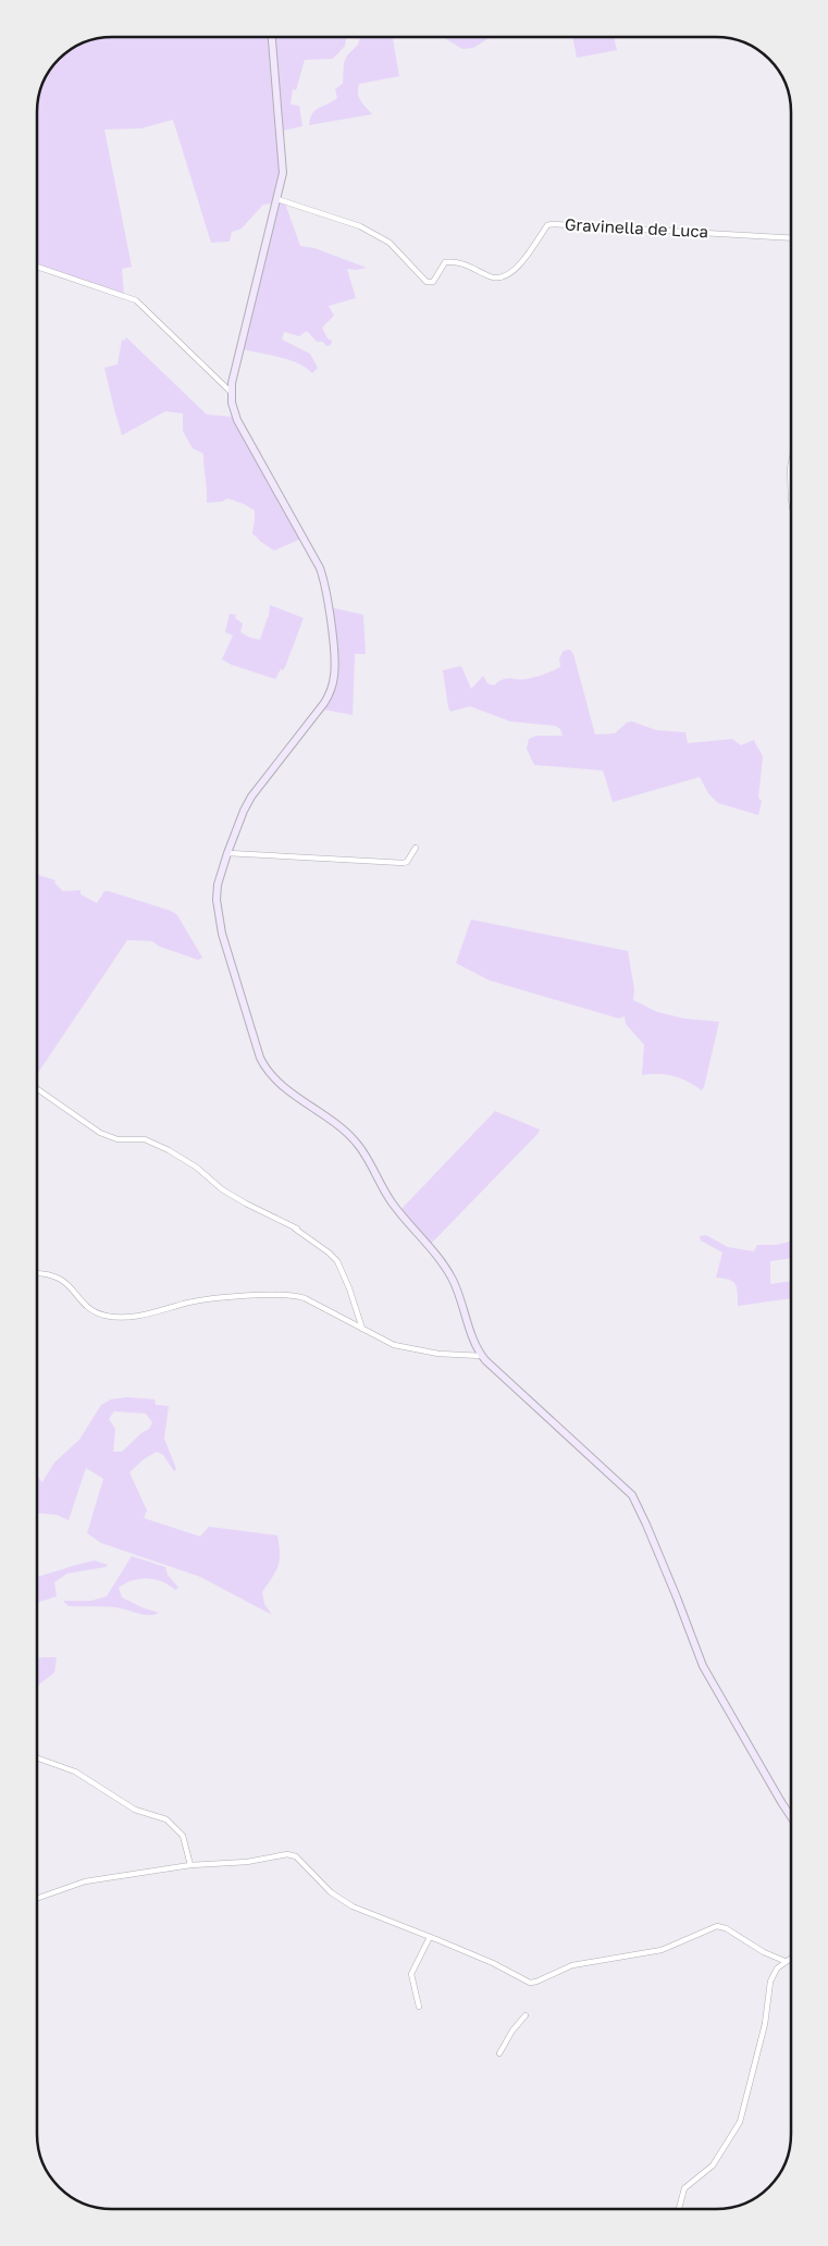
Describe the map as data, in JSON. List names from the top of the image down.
{
  "streets": {
    "street": ["Gravinella de Luca"]
  }
}
